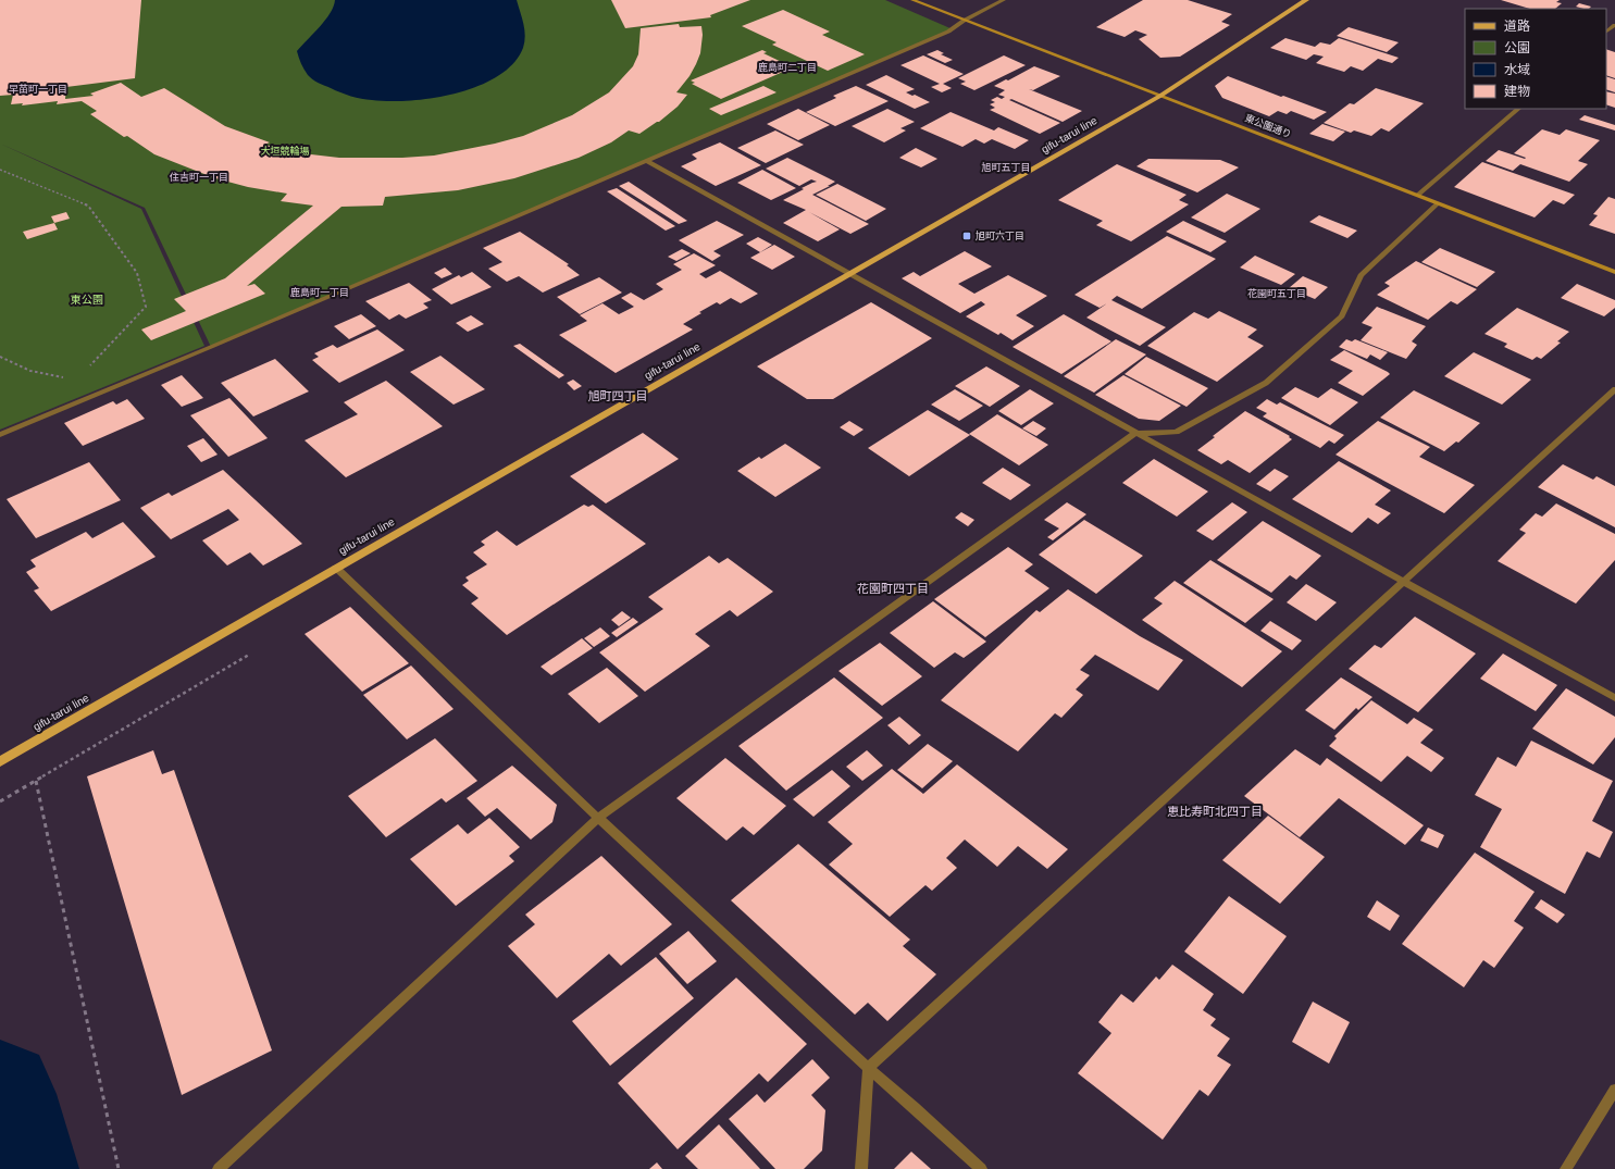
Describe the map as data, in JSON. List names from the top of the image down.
{
  "streets": {
    "main road": ["gifu-tarui line"],
    "street": ["東公園通り"]
  },
  "crossings": [
    ["東公園通り", "gifu-tarui line"]
  ],
  "districts": [
    "鹿島町二丁目",
    "早苗町一丁目",
    "旭町五丁目",
    "住吉町一丁目",
    "鹿島町一丁目",
    "花園町五丁目",
    "旭町四丁目",
    "花園町四丁目",
    "恵比寿町北四丁目"
  ],
  "parks": ["大垣競輪場", "東公園"],
  "places": {
    "transit": ["旭町六丁目"]
  },
  "legend": [
    "道路",
    "公園",
    "水域",
    "建物"
  ]
}
